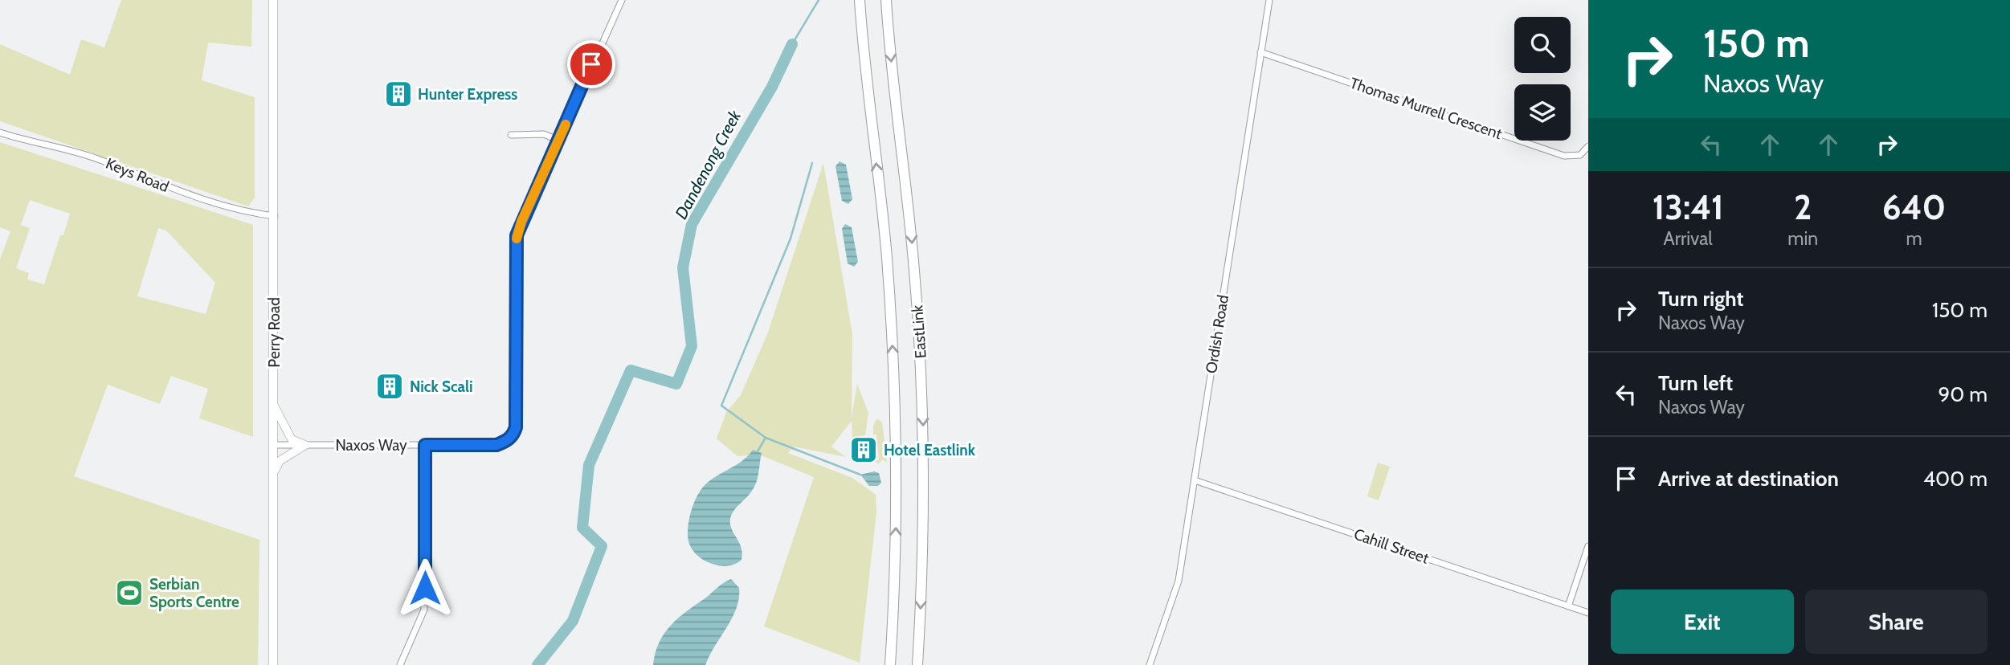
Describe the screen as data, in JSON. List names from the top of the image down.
{
  "streets": {
    "highway": ["EastLink"],
    "main road": ["Perry Road"],
    "street": [
      "Thomas Murrell Crescent",
      "Keys Road",
      "Ordish Road",
      "Naxos Way",
      "Cahill Street"
    ]
  },
  "crossings": [
    ["Thomas Murrell Crescent", "Ordish Road"],
    ["Keys Road", "Perry Road"],
    ["Perry Road", "Naxos Way"],
    ["Ordish Road", "Cahill Street"]
  ],
  "water": ["Dandenong Creek"],
  "places": {
    "building": ["Hunter Express", "Nick Scali", "Hotel Eastlink"],
    "sports": ["Serbian Sports Centre"]
  },
  "page": {
    "turn": ["150 m", "Naxos Way"],
    "eta": [
      "13:41",
      "Arrival",
      "2",
      "min",
      "640",
      "m"
    ],
    "list": [
      {
        "name": "Turn right",
        "note": "Naxos Way",
        "value": "150 m"
      },
      {
        "name": "Turn left",
        "note": "Naxos Way",
        "value": "90 m"
      },
      {
        "name": "Arrive at destination",
        "value": "400 m"
      }
    ],
    "buttons": ["Exit", "Share"]
  }
}
